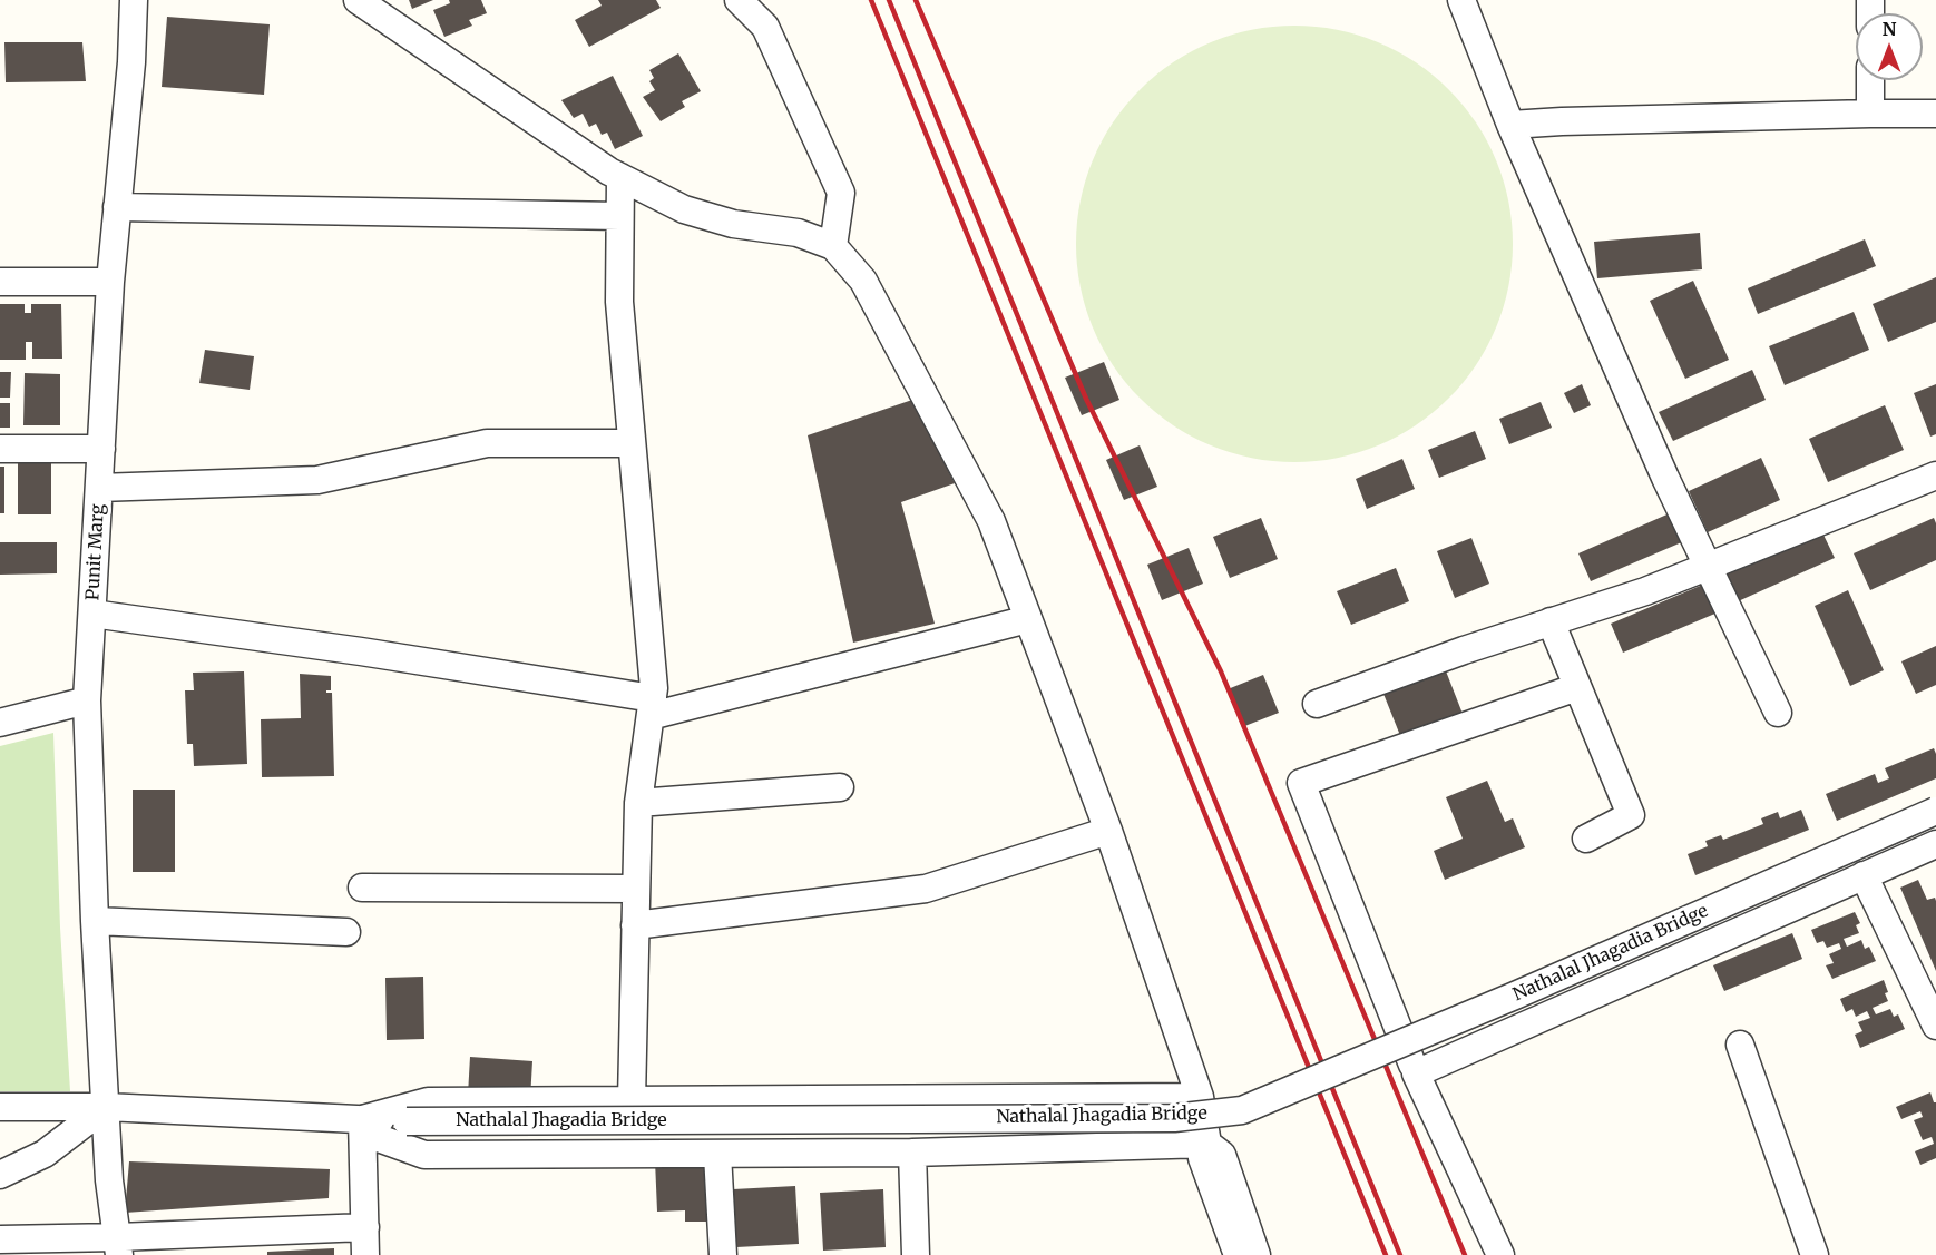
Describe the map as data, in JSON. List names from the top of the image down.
{
  "streets": {
    "street": ["Punit Marg", "Nathalal Jhagadia Bridge"]
  },
  "north": "top"
}
